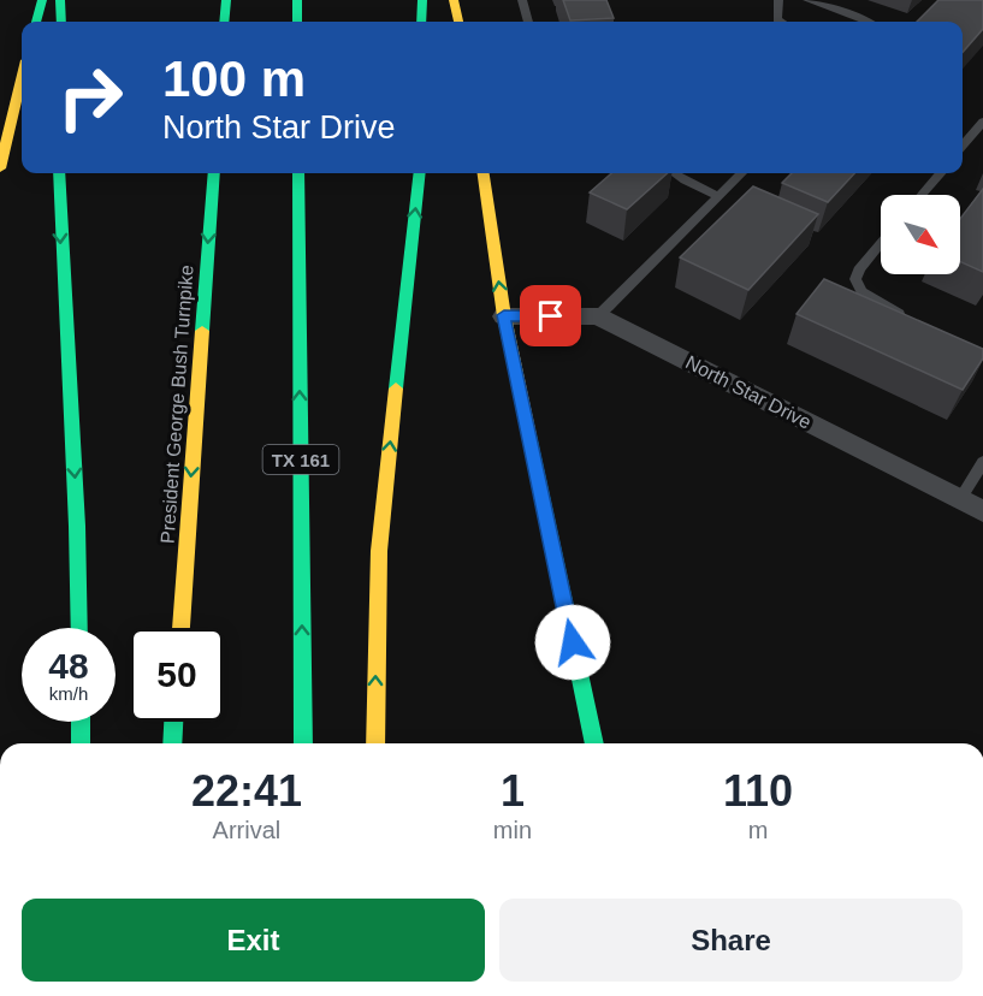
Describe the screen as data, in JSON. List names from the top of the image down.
{
  "streets": {
    "main road": ["President George Bush Turnpike", "TX 161"],
    "street": ["North Star Drive"]
  },
  "north": "bottom right",
  "page": {
    "turn": ["100 m", "North Star Drive"],
    "speed": "48 km/h",
    "limit": "50",
    "eta": [
      "22:41",
      "Arrival",
      "1",
      "min",
      "110",
      "m"
    ],
    "buttons": ["Exit", "Share"]
  }
}
